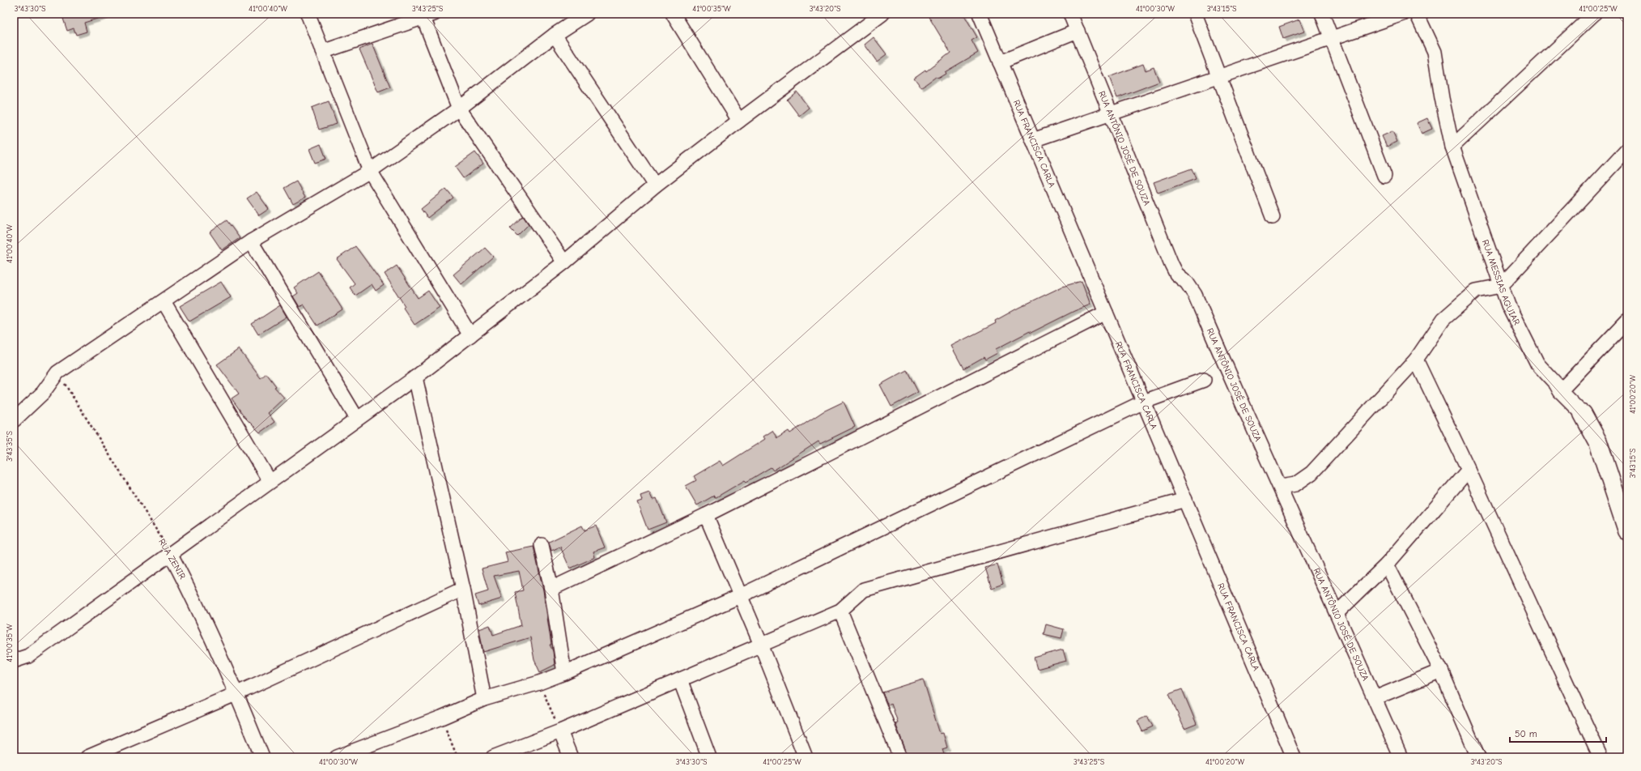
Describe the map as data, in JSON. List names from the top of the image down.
{
  "streets": {
    "street": [
      "RUA FRANCISCA CARLA",
      "RUA ANTÔNIO JOSÉ DE SOUZA",
      "RUA MESSIAS AGUIAR",
      "RUA ZENIR"
    ]
  },
  "scale_bar": "50 m",
  "coordinates": [
    "3°43'30\"S",
    "41°00'40\"W",
    "3°43'25\"S",
    "41°00'35\"W",
    "3°43'20\"S",
    "41°00'30\"W",
    "3°43'15\"S",
    "41°00'25\"W",
    "41°00'20\"W",
    "3°43'35\"S"
  ]
}
